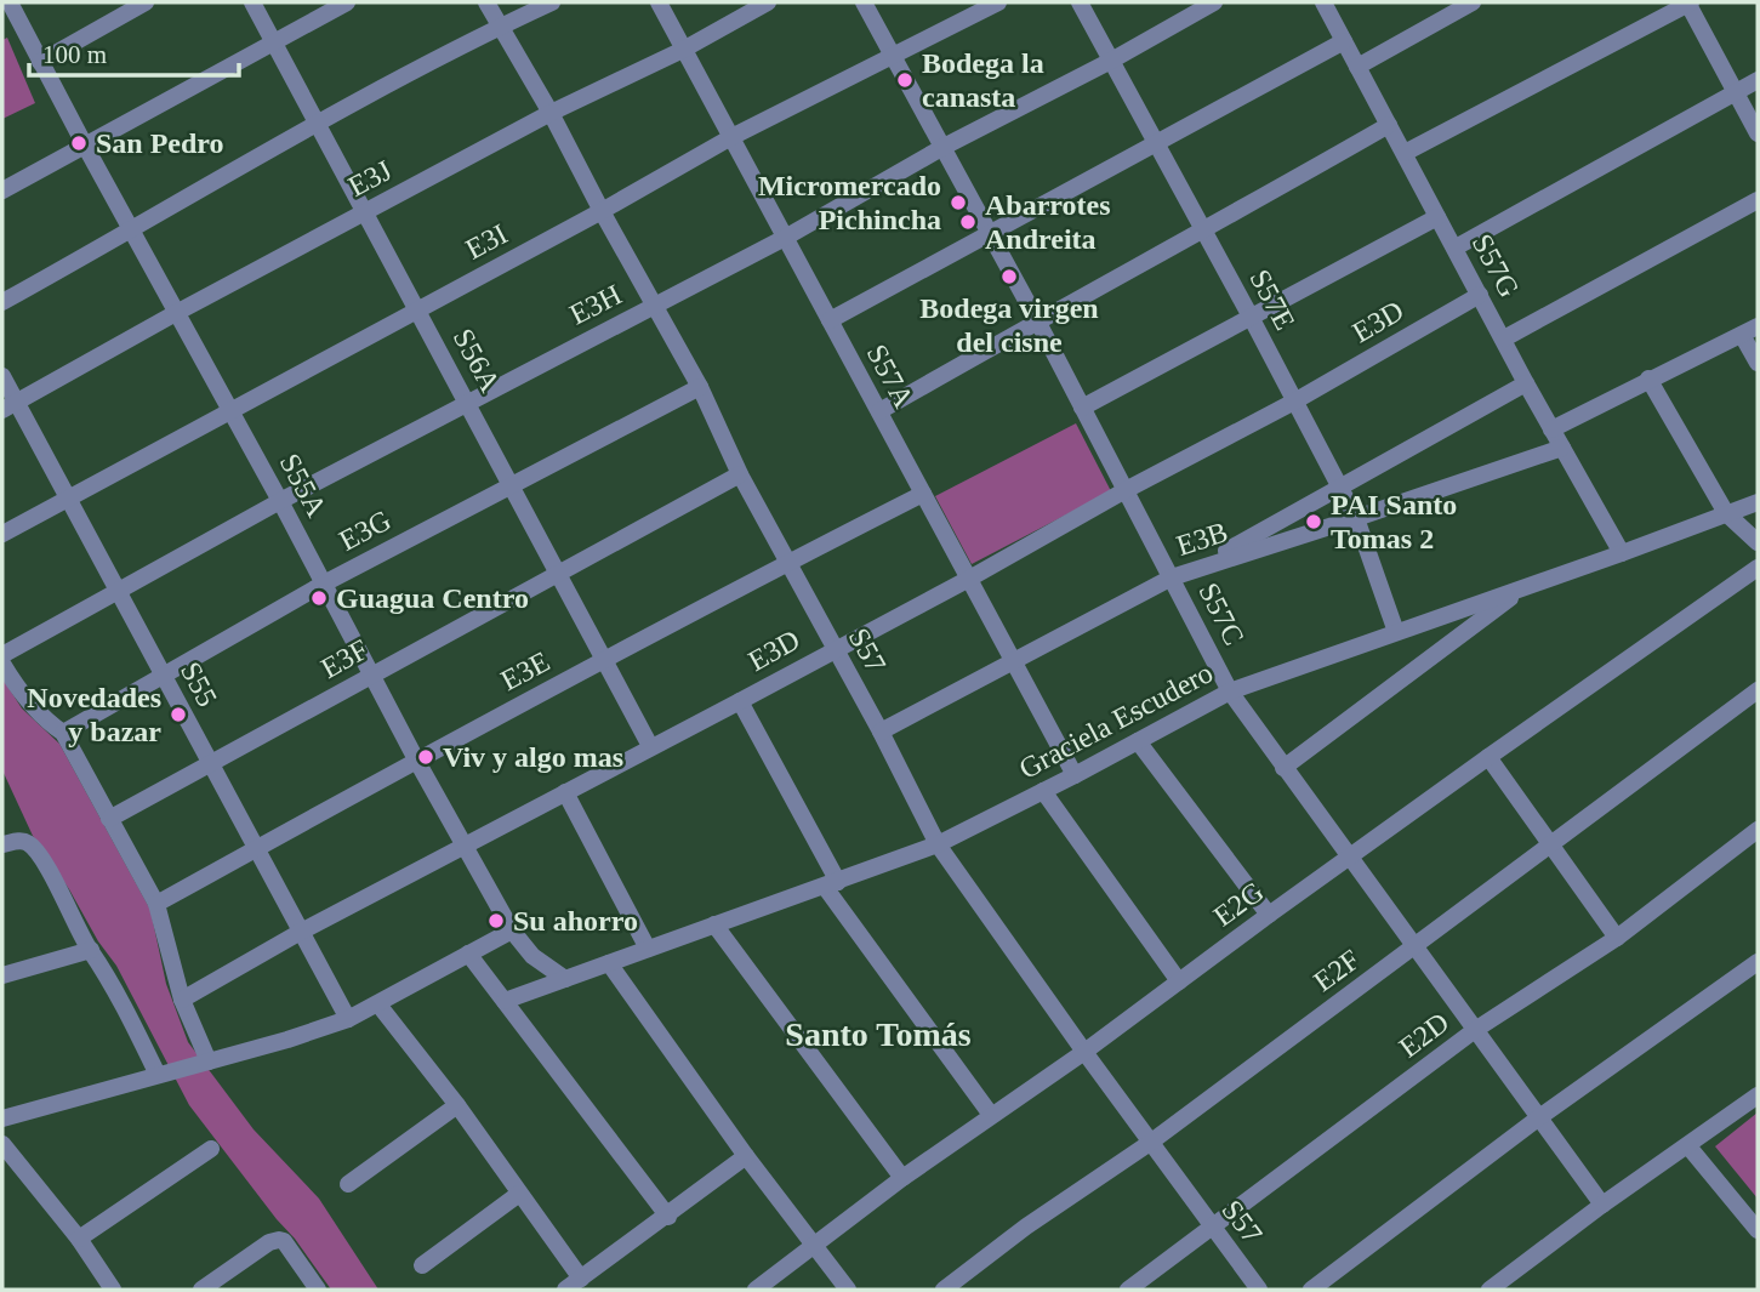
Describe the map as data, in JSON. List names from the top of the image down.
{
  "streets": {
    "street": [
      "E3J",
      "E3I",
      "S57G",
      "S57E",
      "E3H",
      "E3D",
      "S56A",
      "S57A",
      "S55A",
      "E3G",
      "E3B",
      "S57C",
      "S57",
      "E3F",
      "E3E",
      "S55",
      "Graciela Escudero",
      "E2G",
      "E2F",
      "E2D"
    ]
  },
  "crossings": [
    ["E3J", "S56A"],
    ["E3J", "S57A"],
    ["E3J", "S55A"],
    ["E3J", "S57"],
    ["E3J", "S55"],
    ["E3I", "S56A"],
    ["E3I", "S57A"],
    ["E3I", "S55A"],
    ["E3I", "S57C"],
    ["E3I", "S57"],
    ["E3I", "S55"],
    ["S57G", "E3D"],
    ["S57G", "E3B"],
    ["S57G", "Graciela Escudero"],
    ["S57E", "E3H"],
    ["S57E", "E3D"],
    ["S57E", "E3B"],
    ["S57E", "Graciela Escudero"],
    ["E3H", "S56A"],
    ["E3H", "S57A"],
    ["E3H", "S55A"],
    ["E3H", "S57C"],
    ["E3H", "S57"],
    ["E3H", "S55"],
    ["E3D", "S56A"],
    ["E3D", "S57A"],
    ["E3D", "S55A"],
    ["E3D", "S57C"],
    ["E3D", "S57"],
    ["E3D", "S55"],
    ["S56A", "E3G"],
    ["S56A", "E3F"],
    ["S56A", "E3E"],
    ["S57A", "E3B"],
    ["S57A", "E3E"],
    ["S57A", "Graciela Escudero"],
    ["S55A", "E3G"],
    ["S55A", "E3F"],
    ["S55A", "E3E"],
    ["S55A", "Graciela Escudero"],
    ["E3G", "S57"],
    ["E3G", "S55"],
    ["E3B", "S57C"],
    ["E3B", "S57"],
    ["S57C", "Graciela Escudero"],
    ["S57C", "E2G"],
    ["S57C", "E2F"],
    ["S57C", "E2D"],
    ["S57", "E3F"],
    ["S57", "E3E"],
    ["S57", "Graciela Escudero"],
    ["S57", "E2G"],
    ["S57", "E2F"],
    ["S57", "E2D"],
    ["E3F", "S55"],
    ["E3E", "S55"]
  ],
  "districts": ["Santo Tomás"],
  "places": [
    "Bodega la canasta",
    "San Pedro",
    "Micromercado Pichincha",
    "Abarrotes Andreita",
    "Bodega virgen del cisne",
    "PAI Santo Tomas 2",
    "Guagua Centro",
    "Novedades y bazar",
    "Viv y algo mas",
    "Su ahorro"
  ],
  "scale_bar": "100 m"
}
